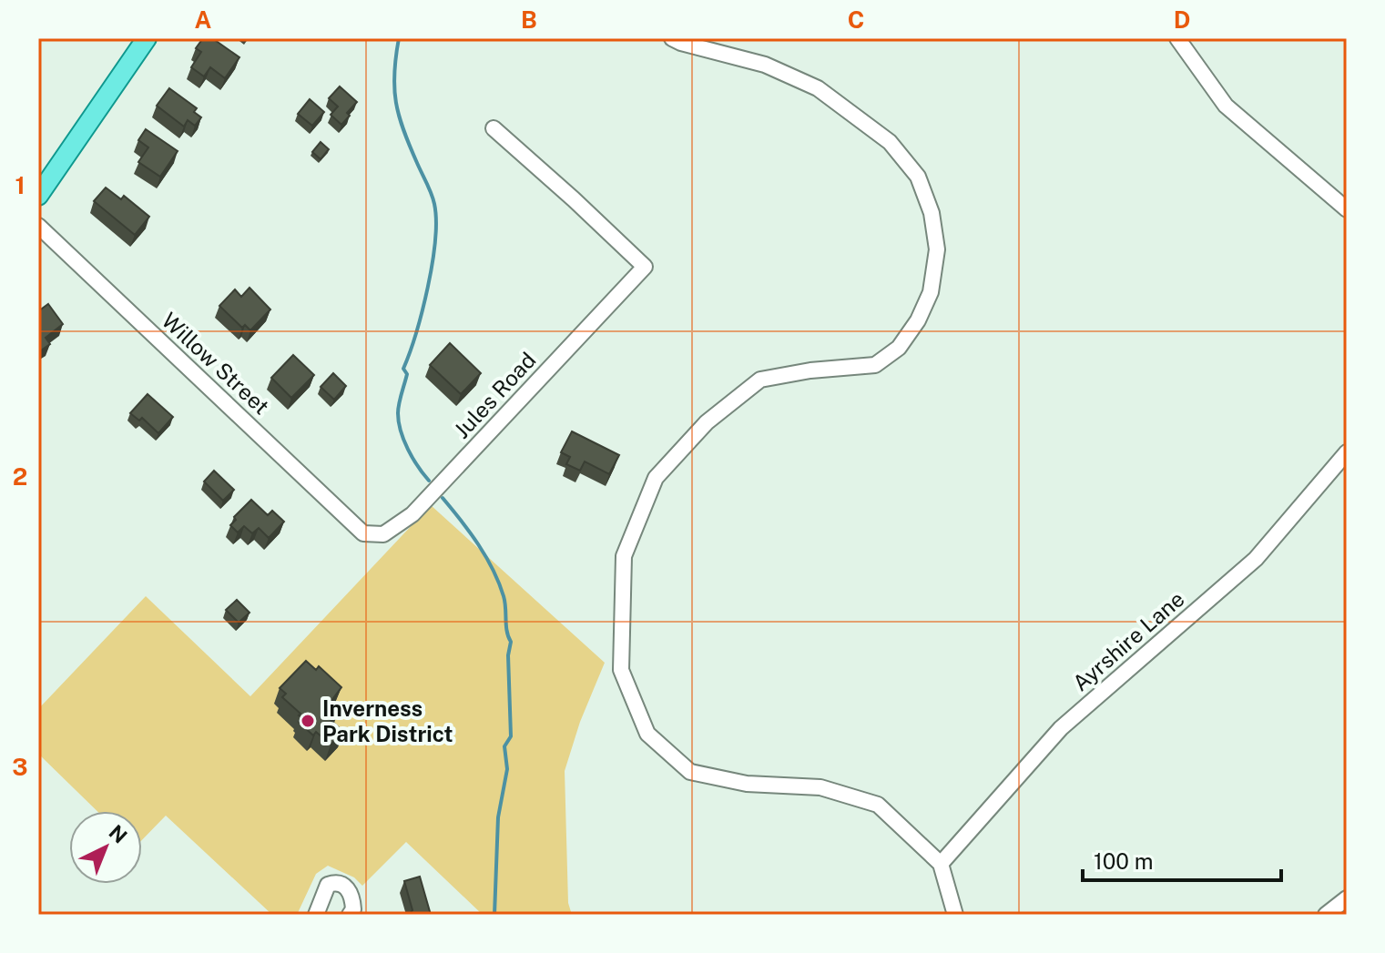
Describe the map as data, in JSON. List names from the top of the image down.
{
  "streets": {
    "street": ["Willow Street", "Jules Road", "Ayrshire Lane"]
  },
  "crossings": [
    ["Willow Street", "Jules Road"]
  ],
  "places": ["Inverness Park District"],
  "scale_bar": "100 m",
  "north": "top right",
  "grid": {
    "columns": [
      "A",
      "B",
      "C",
      "D"
    ],
    "rows": ["1", "2", "3"]
  }
}
